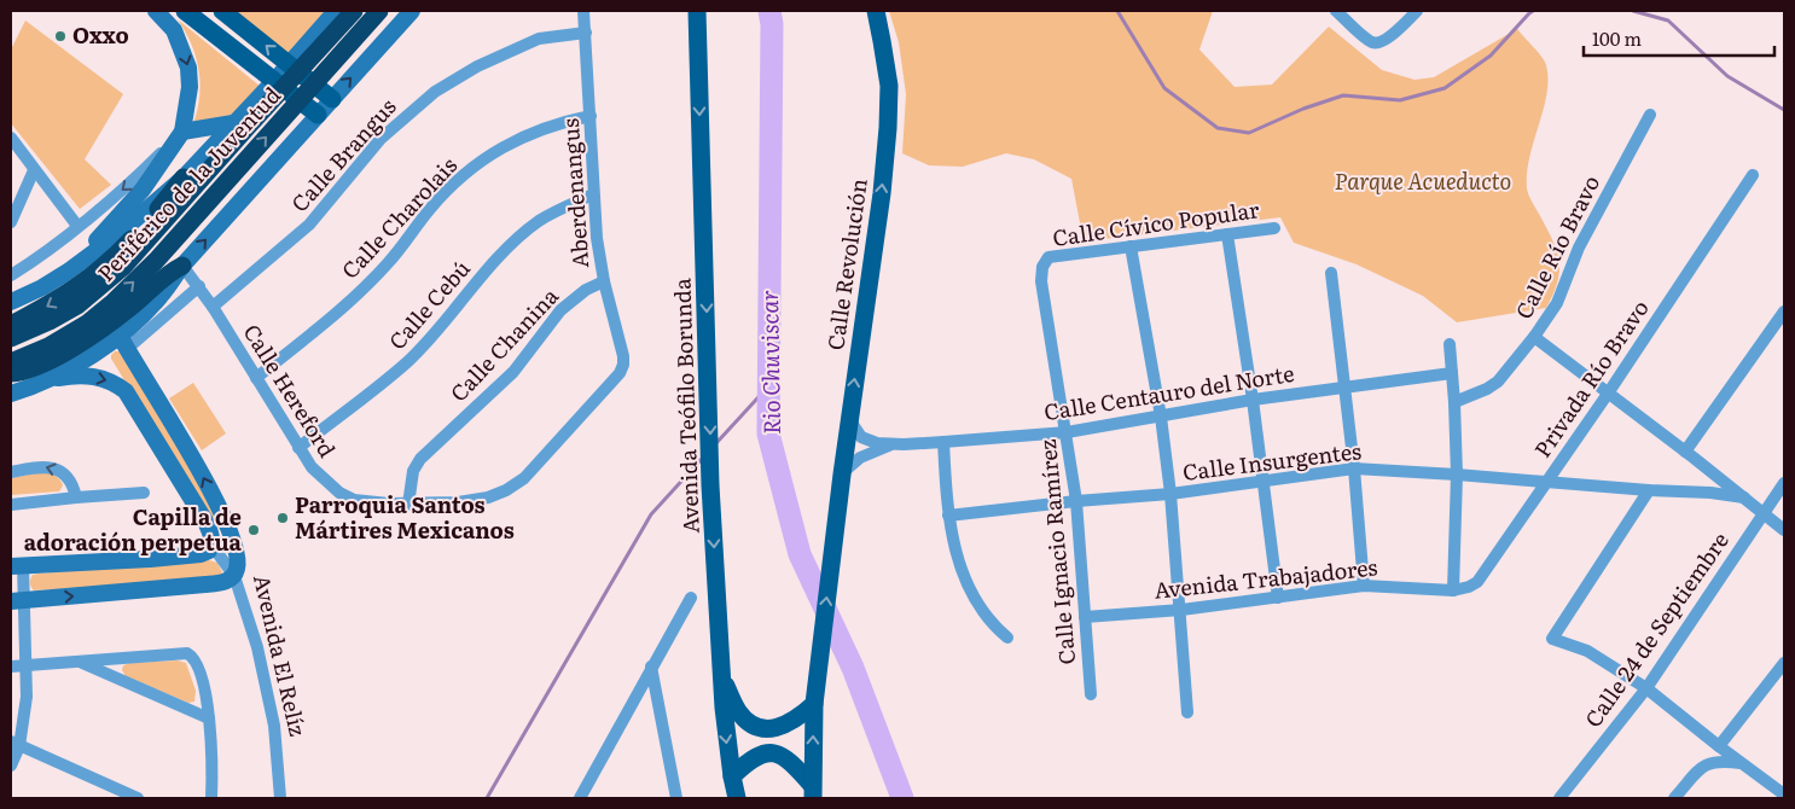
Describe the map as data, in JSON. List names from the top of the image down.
{
  "streets": {
    "highway": ["Periférico de la Juventud"],
    "main road": ["Calle Revolución", "Avenida Teófilo Borunda", "Avenida El Relíz"],
    "street": [
      "Calle Brangus",
      "Aberdenangus",
      "Calle Charolais",
      "Calle Cívico Popular",
      "Calle Río Bravo",
      "Calle Cebú",
      "Calle Chanina",
      "Privada Río Bravo",
      "Calle Hereford",
      "Calle Centauro del Norte",
      "Calle Insurgentes",
      "Calle Ignacio Ramírez",
      "Avenida Trabajadores",
      "Calle 24 de Septiembre"
    ]
  },
  "crossings": [
    ["Calle Brangus", "Aberdenangus"],
    ["Calle Brangus", "Calle Hereford"],
    ["Aberdenangus", "Calle Charolais"],
    ["Aberdenangus", "Calle Cebú"],
    ["Aberdenangus", "Calle Chanina"],
    ["Aberdenangus", "Calle Hereford"],
    ["Calle Charolais", "Calle Hereford"],
    ["Calle Cívico Popular", "Calle Ignacio Ramírez"],
    ["Calle Revolución", "Calle Centauro del Norte"],
    ["Calle Cebú", "Calle Hereford"],
    ["Calle Chanina", "Calle Hereford"],
    ["Privada Río Bravo", "Calle Insurgentes"],
    ["Privada Río Bravo", "Avenida Trabajadores"],
    ["Calle Centauro del Norte", "Calle Ignacio Ramírez"],
    ["Calle Insurgentes", "Calle Ignacio Ramírez"],
    ["Calle Ignacio Ramírez", "Avenida Trabajadores"]
  ],
  "one_way": ["Calle Revolución", "Avenida Teófilo Borunda", "Avenida El Relíz"],
  "water": ["Rio Chuviscar"],
  "parks": ["Parque Acueducto"],
  "places": ["Oxxo", "Parroquia Santos Mártires Mexicanos", "Capilla de adoración perpetua"],
  "scale_bar": "100 m"
}
